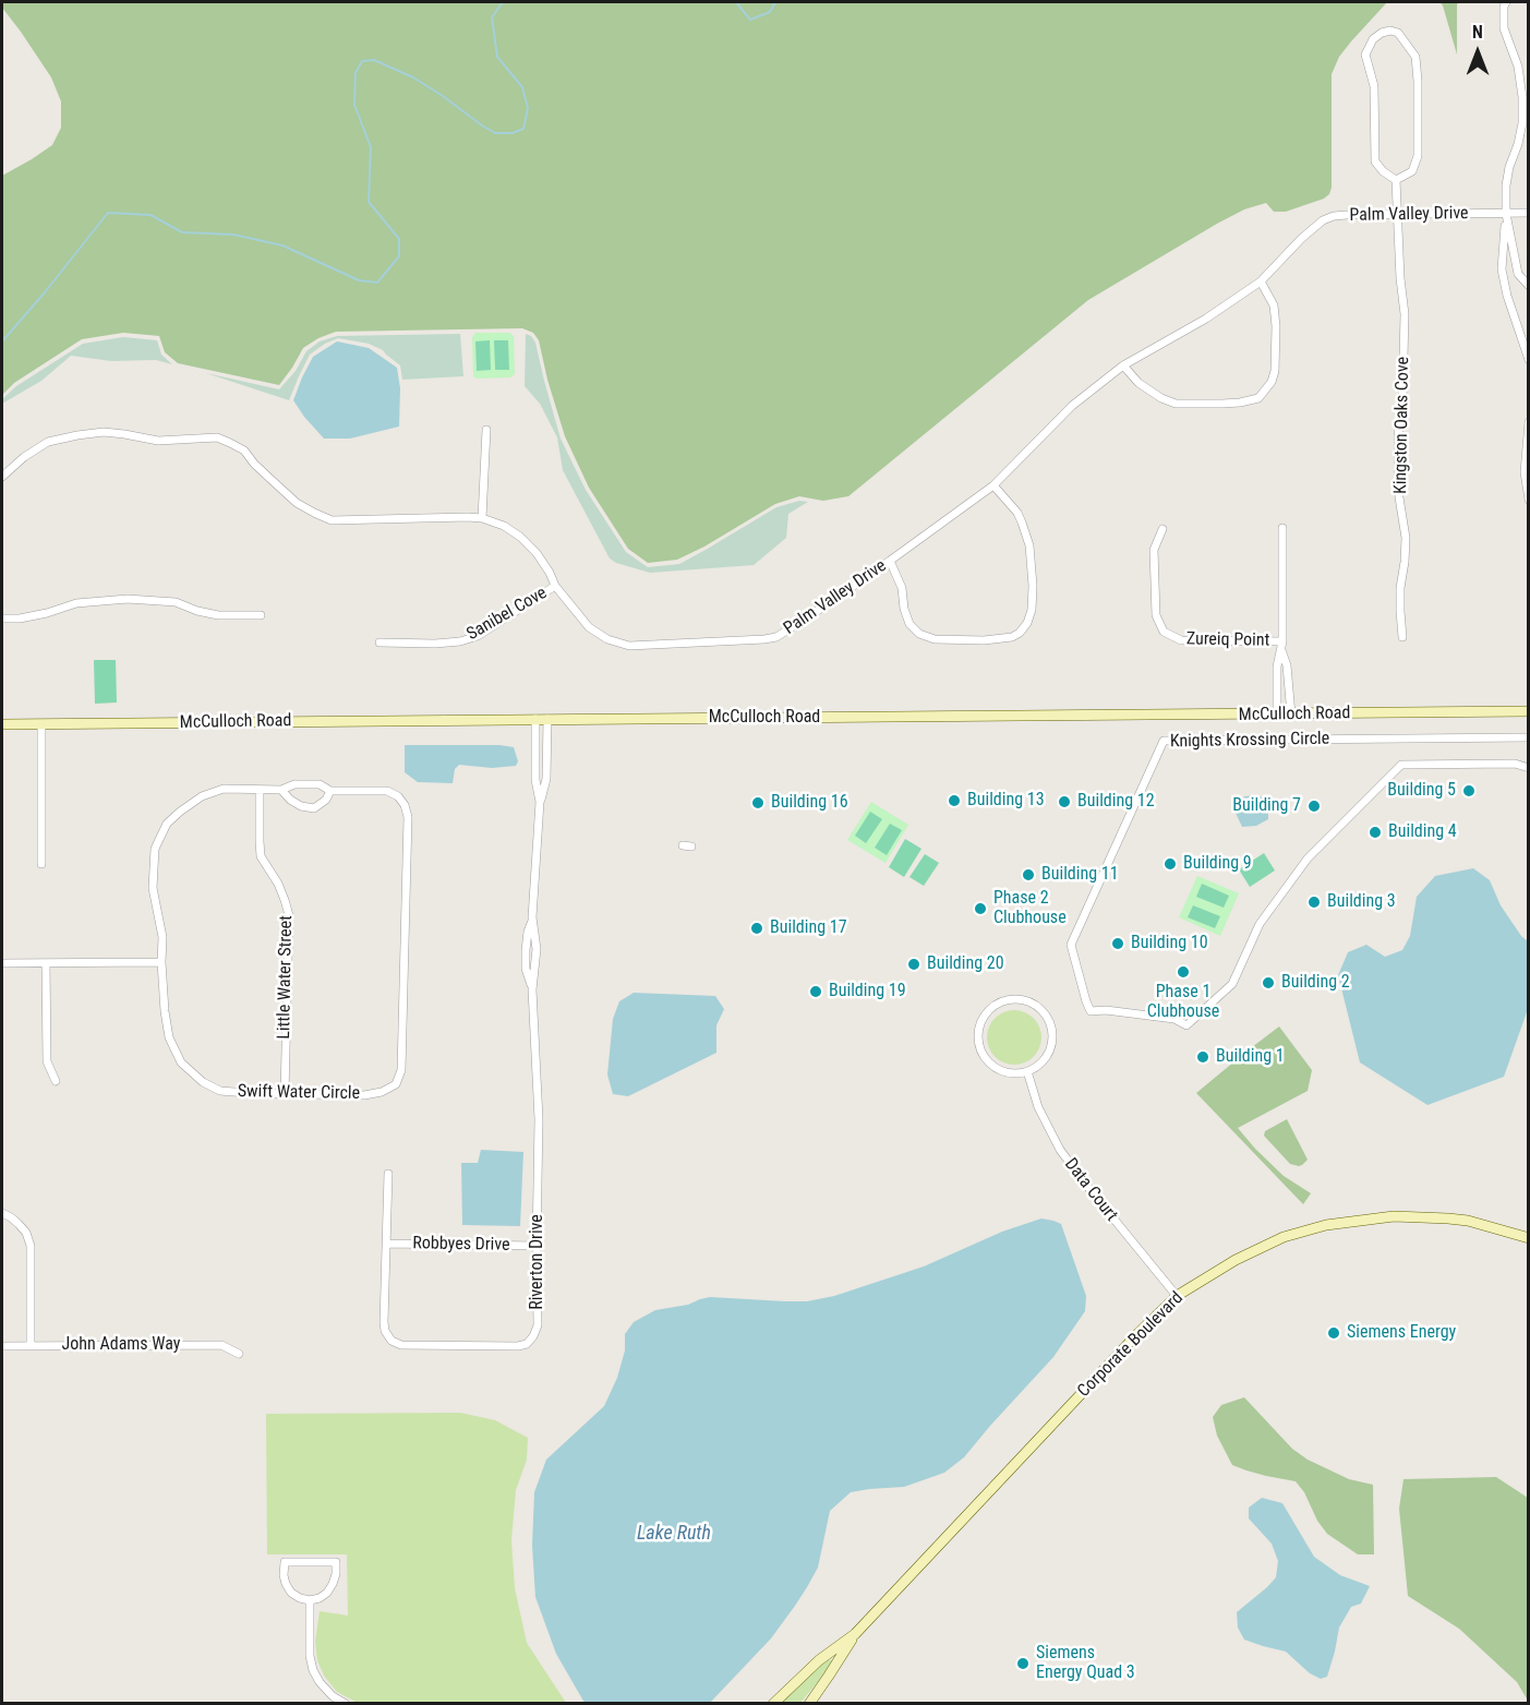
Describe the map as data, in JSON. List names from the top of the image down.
{
  "streets": {
    "street": [
      "Palm Valley Drive",
      "Kingston Oaks Cove",
      "Sanibel Cove",
      "Zureiq Point",
      "McCulloch Road",
      "Knights Krossing Circle",
      "Little Water Street",
      "Swift Water Circle",
      "Data Court",
      "Robbyes Drive",
      "Riverton Drive",
      "John Adams Way",
      "Corporate Boulevard"
    ]
  },
  "crossings": [
    ["Palm Valley Drive", "Kingston Oaks Cove"],
    ["Palm Valley Drive", "Sanibel Cove"],
    ["McCulloch Road", "Riverton Drive"],
    ["Little Water Street", "Swift Water Circle"],
    ["Data Court", "Corporate Boulevard"],
    ["Robbyes Drive", "Riverton Drive"]
  ],
  "water": ["Lake Ruth"],
  "places": [
    "Building 5",
    "Building 13",
    "Building 12",
    "Building 16",
    "Building 7",
    "Building 4",
    "Building 9",
    "Building 11",
    "Building 3",
    "Phase 2 Clubhouse",
    "Building 17",
    "Building 10",
    "Building 20",
    "Phase 1 Clubhouse",
    "Building 2",
    "Building 19",
    "Building 1",
    "Siemens Energy",
    "Siemens Energy Quad 3"
  ],
  "north": "top"
}
